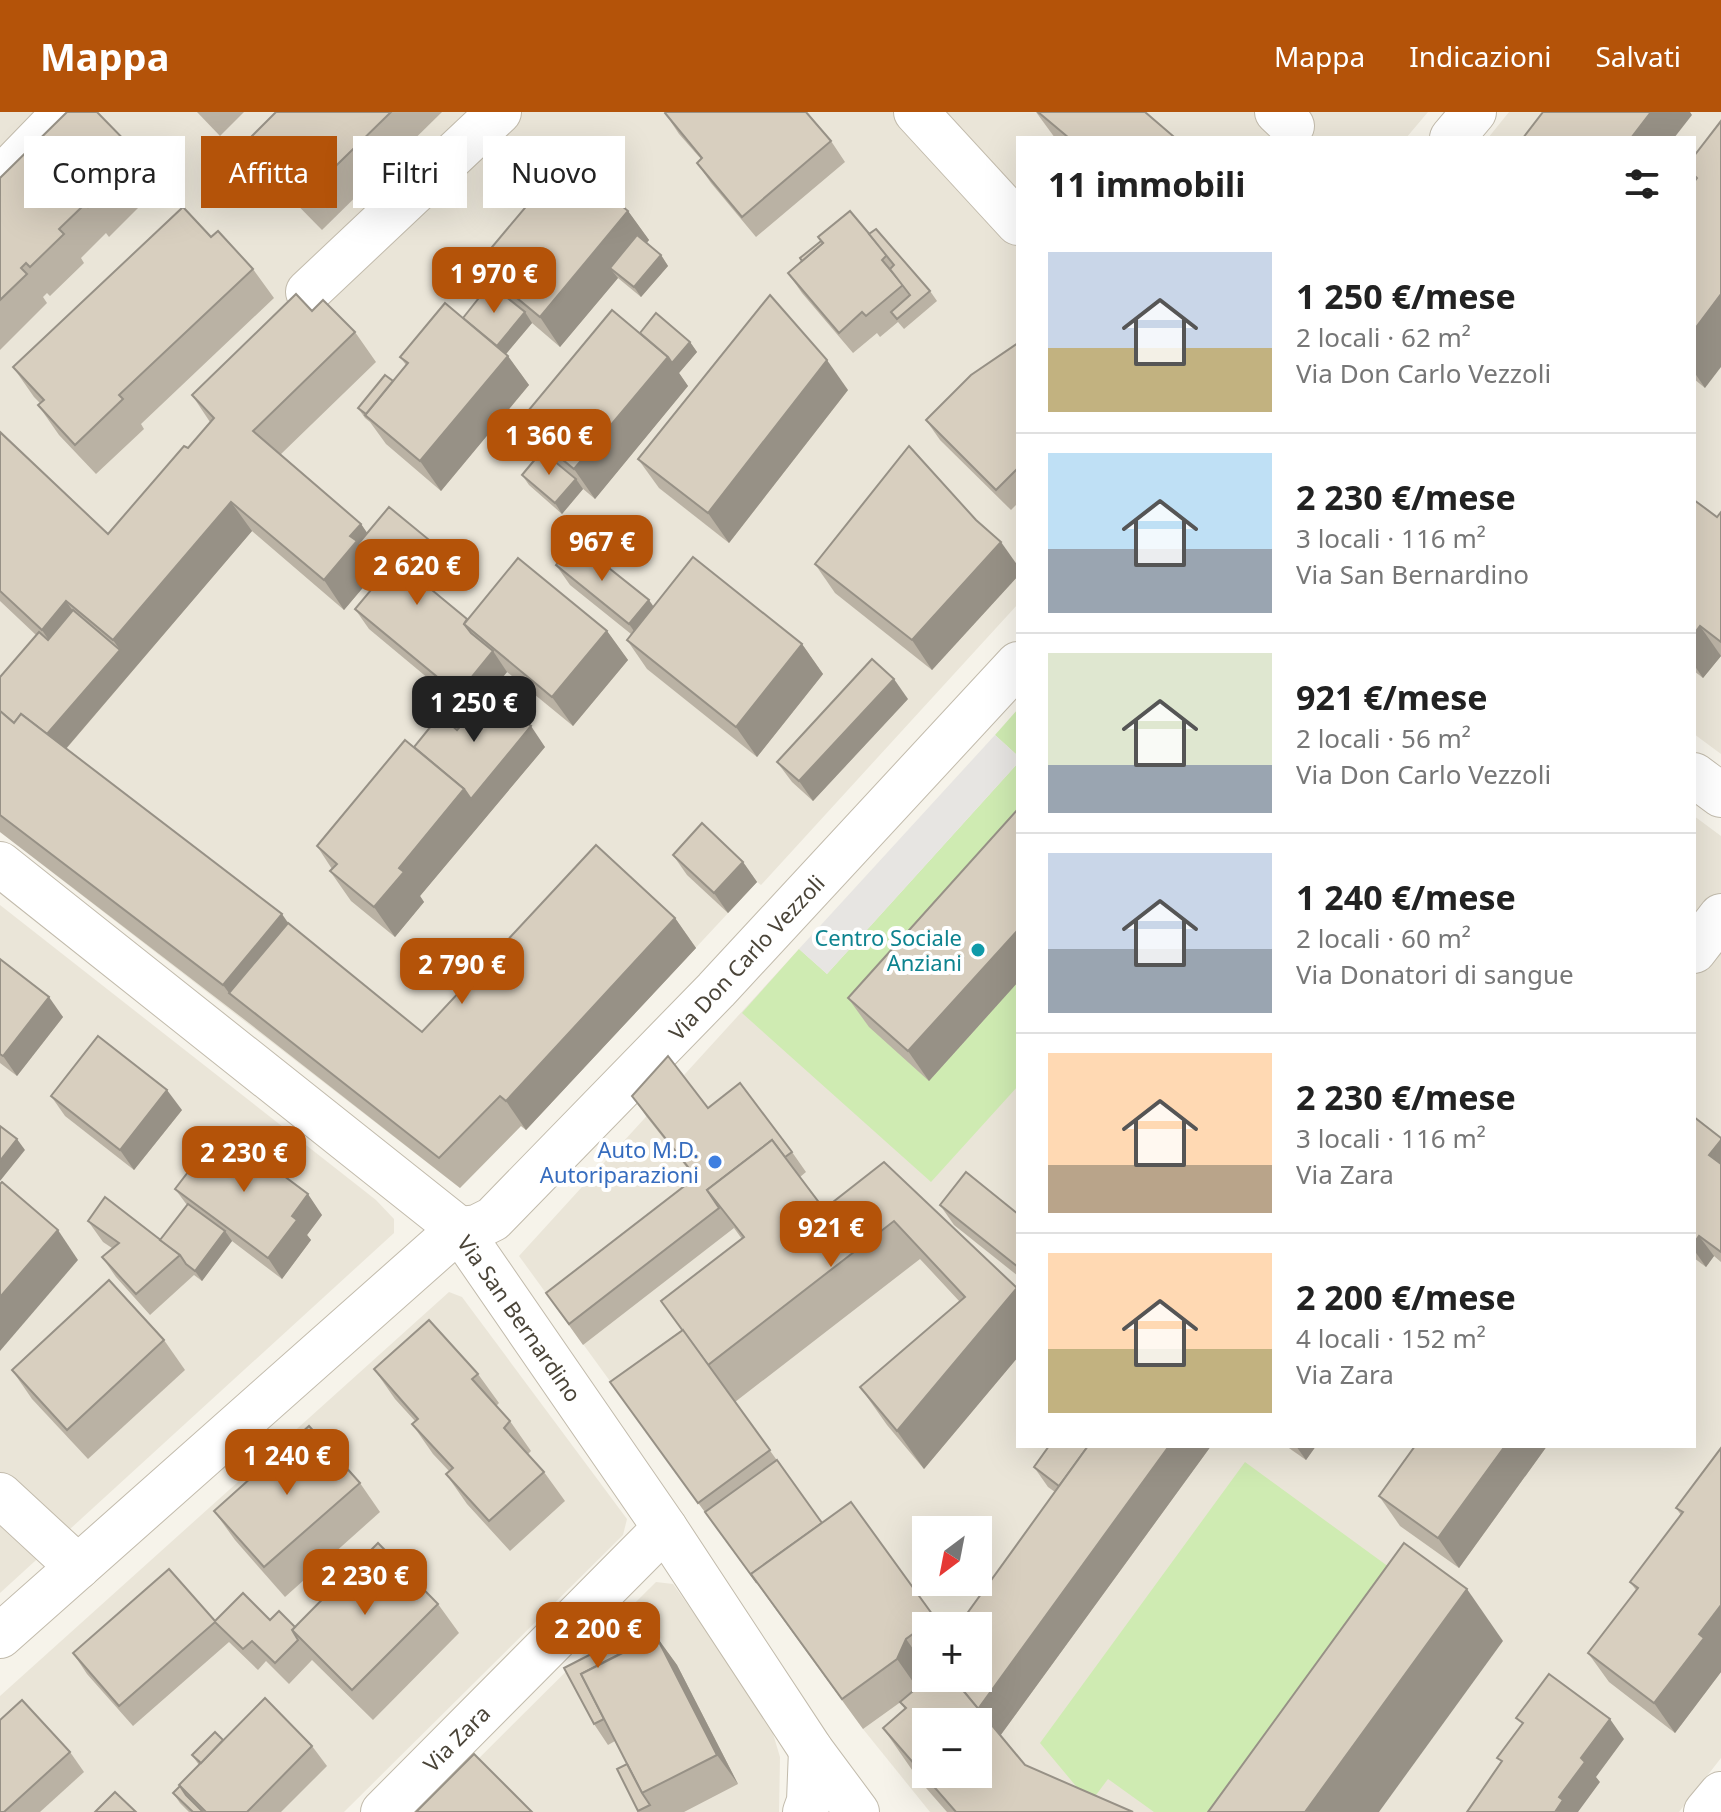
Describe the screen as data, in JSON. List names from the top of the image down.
{
  "streets": {
    "street": ["Via Don Carlo Vezzoli", "Via San Bernardino", "Via Zara"]
  },
  "crossings": [
    ["Via Don Carlo Vezzoli", "Via San Bernardino"],
    ["Via San Bernardino", "Via Zara"]
  ],
  "places": ["Centro Sociale Anziani", "Auto M.D. Autoriparazioni"],
  "north": "bottom left",
  "page": {
    "header": "Mappa",
    "nav": ["Mappa", "Indicazioni", "Salvati"],
    "chip": [
      "Compra",
      "Affitta",
      "Filtri",
      "Nuovo"
    ],
    "heading": "11 immobili",
    "list": [
      {
        "name": "1 250 €/mese",
        "note": "2 locali · 62 m² · Via Don Carlo Vezzoli"
      },
      {
        "name": "2 230 €/mese",
        "note": "3 locali · 116 m² · Via San Bernardino"
      },
      {
        "name": "921 €/mese",
        "note": "2 locali · 56 m² · Via Don Carlo Vezzoli"
      },
      {
        "name": "1 240 €/mese",
        "note": "2 locali · 60 m² · Via Donatori di sangue"
      },
      {
        "name": "2 230 €/mese",
        "note": "3 locali · 116 m² · Via Zara"
      },
      {
        "name": "2 200 €/mese",
        "note": "4 locali · 152 m² · Via Zara"
      }
    ],
    "price": [
      "1 970 €",
      "1 360 €",
      "967 €",
      "2 620 €",
      "1 250 €",
      "2 790 €",
      "2 230 €",
      "921 €",
      "1 240 €",
      "2 230 €",
      "2 200 €"
    ],
    "map_buttons": ["+", "−"]
  }
}
